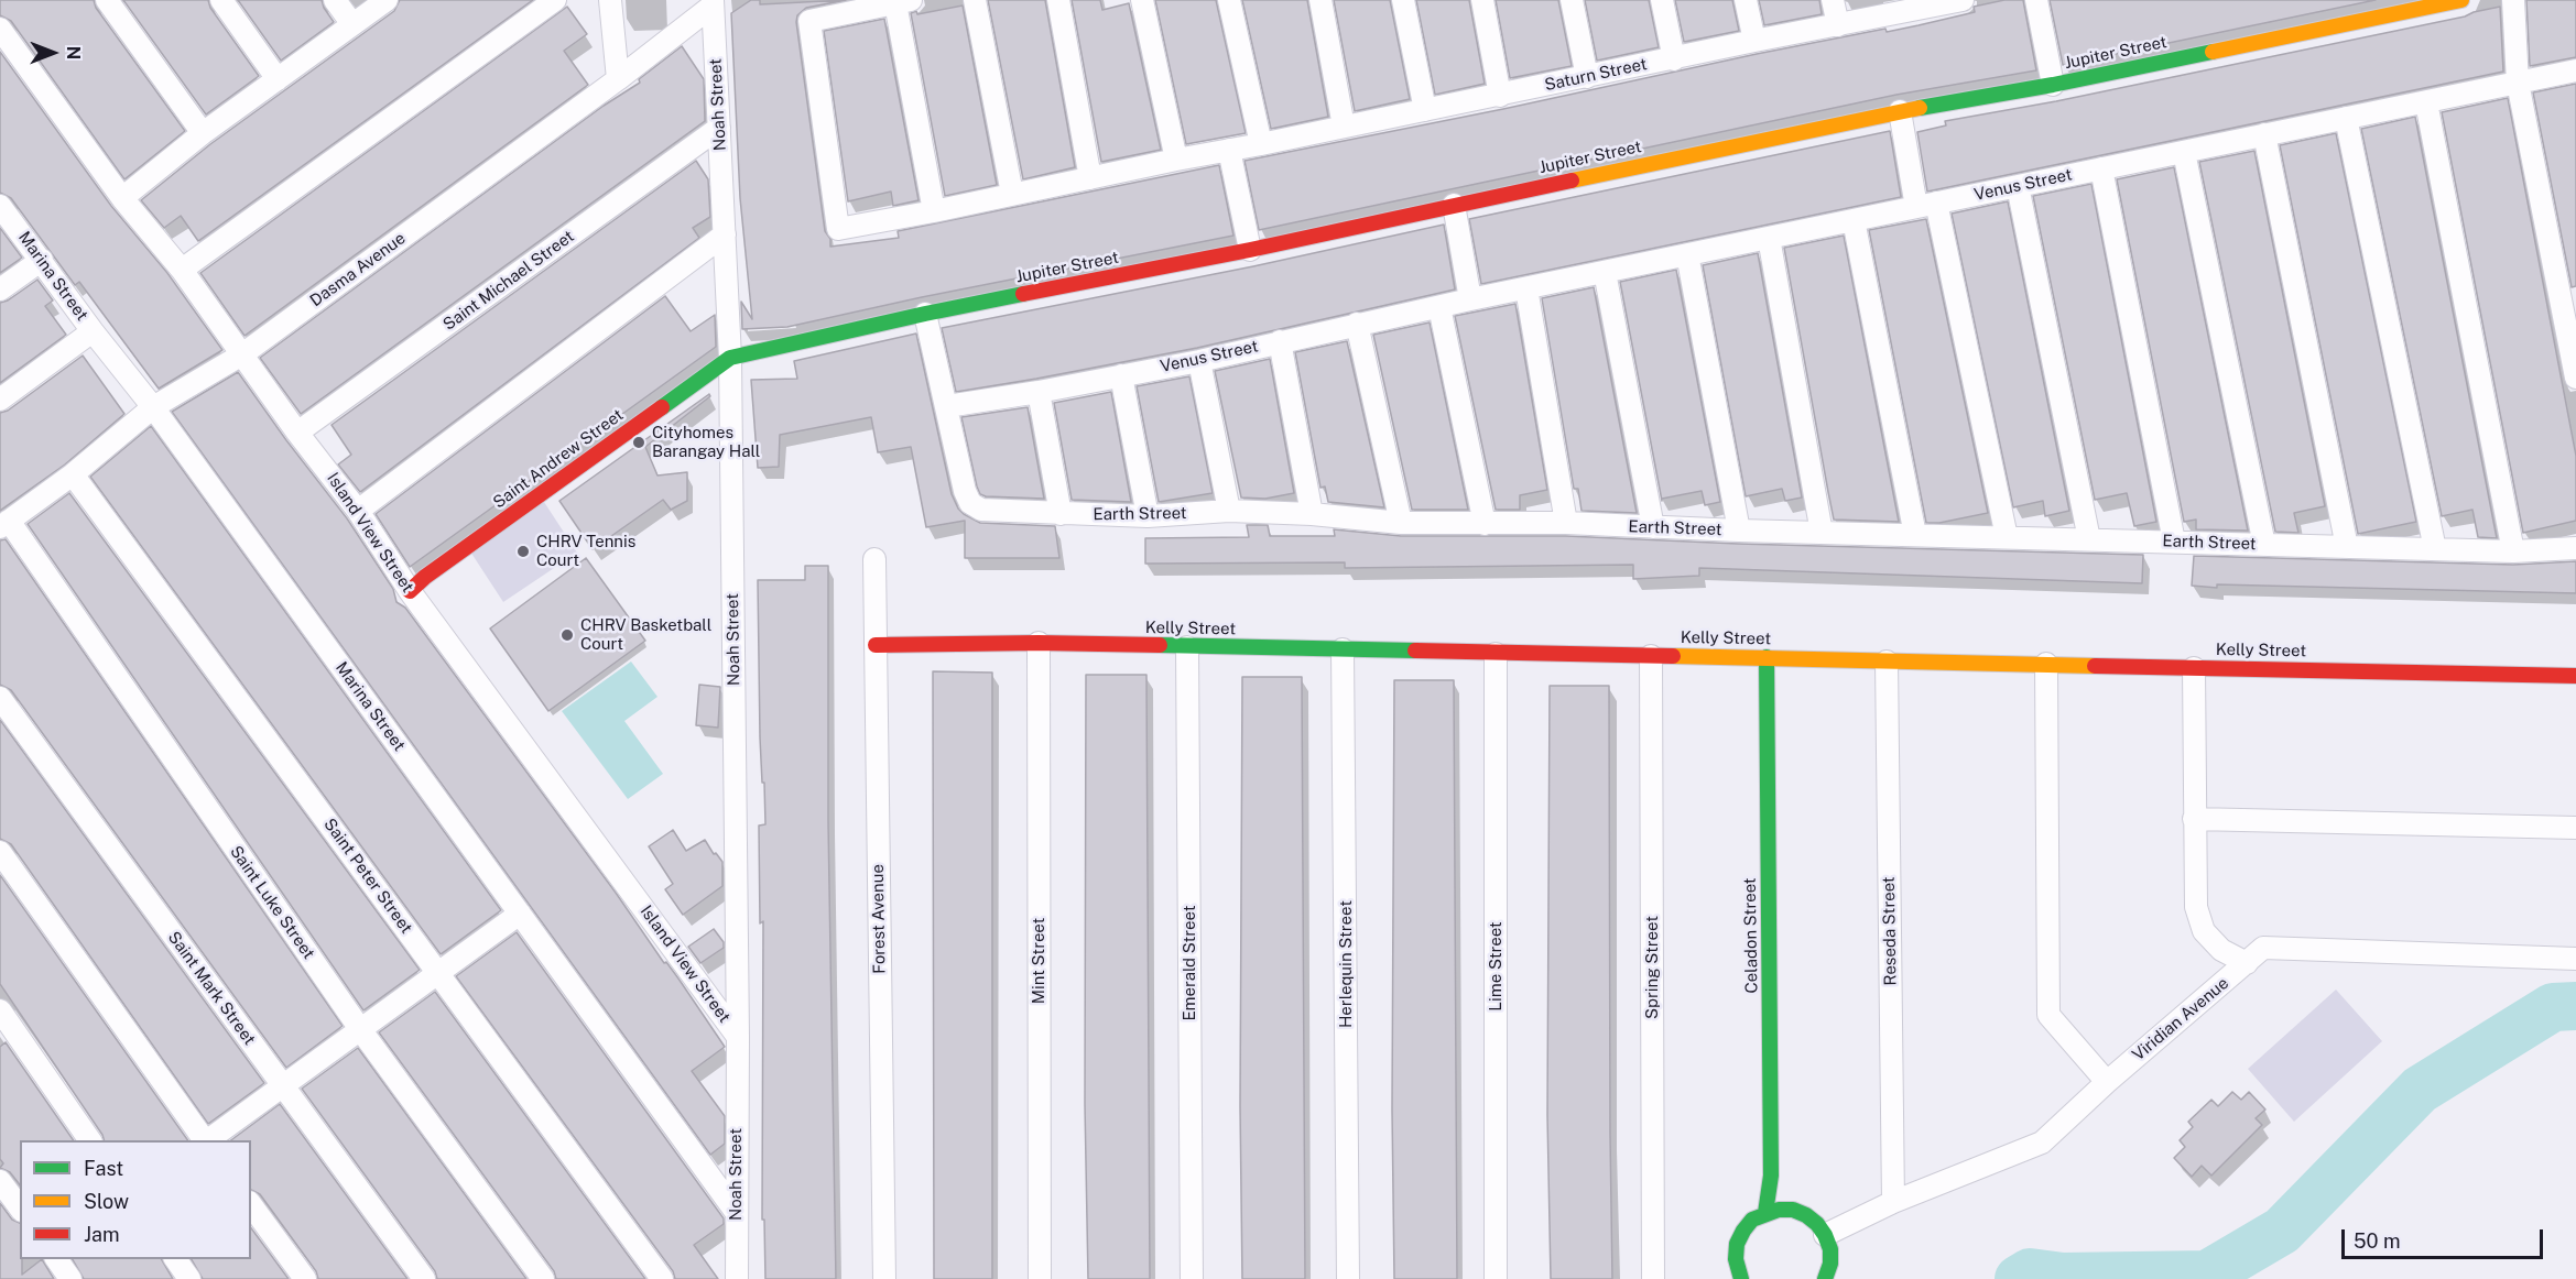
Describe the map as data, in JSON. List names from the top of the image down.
{
  "streets": {
    "street": [
      "Jupiter Street",
      "Saturn Street",
      "Noah Street",
      "Venus Street",
      "Dasma Avenue",
      "Marina Street",
      "Saint Michael Street",
      "Saint Andrew Street",
      "Earth Street",
      "Island View Street",
      "Kelly Street",
      "Saint Peter Street",
      "Saint Luke Street",
      "Forest Avenue",
      "Reseda Street",
      "Celadon Street",
      "Mint Street",
      "Emerald Street",
      "Herlequin Street",
      "Lime Street",
      "Spring Street",
      "Saint Mark Street",
      "Viridian Avenue"
    ]
  },
  "crossings": [
    ["Jupiter Street", "Noah Street"],
    ["Jupiter Street", "Saint Andrew Street"],
    ["Jupiter Street", "Earth Street"],
    ["Noah Street", "Dasma Avenue"],
    ["Noah Street", "Marina Street"],
    ["Noah Street", "Saint Michael Street"],
    ["Noah Street", "Saint Andrew Street"],
    ["Noah Street", "Island View Street"],
    ["Venus Street", "Earth Street"],
    ["Dasma Avenue", "Marina Street"],
    ["Dasma Avenue", "Island View Street"],
    ["Dasma Avenue", "Saint Peter Street"],
    ["Dasma Avenue", "Saint Luke Street"],
    ["Saint Michael Street", "Island View Street"],
    ["Saint Andrew Street", "Island View Street"],
    ["Kelly Street", "Forest Avenue"],
    ["Kelly Street", "Reseda Street"],
    ["Kelly Street", "Celadon Street"],
    ["Kelly Street", "Mint Street"],
    ["Kelly Street", "Emerald Street"],
    ["Kelly Street", "Herlequin Street"],
    ["Kelly Street", "Lime Street"],
    ["Kelly Street", "Spring Street"],
    ["Reseda Street", "Viridian Avenue"]
  ],
  "places": ["Cityhomes Barangay Hall", "CHRV Tennis Court", "CHRV Basketball Court"],
  "legend": ["Fast", "Slow", "Jam"],
  "scale_bar": "50 m",
  "north": "right"
}
